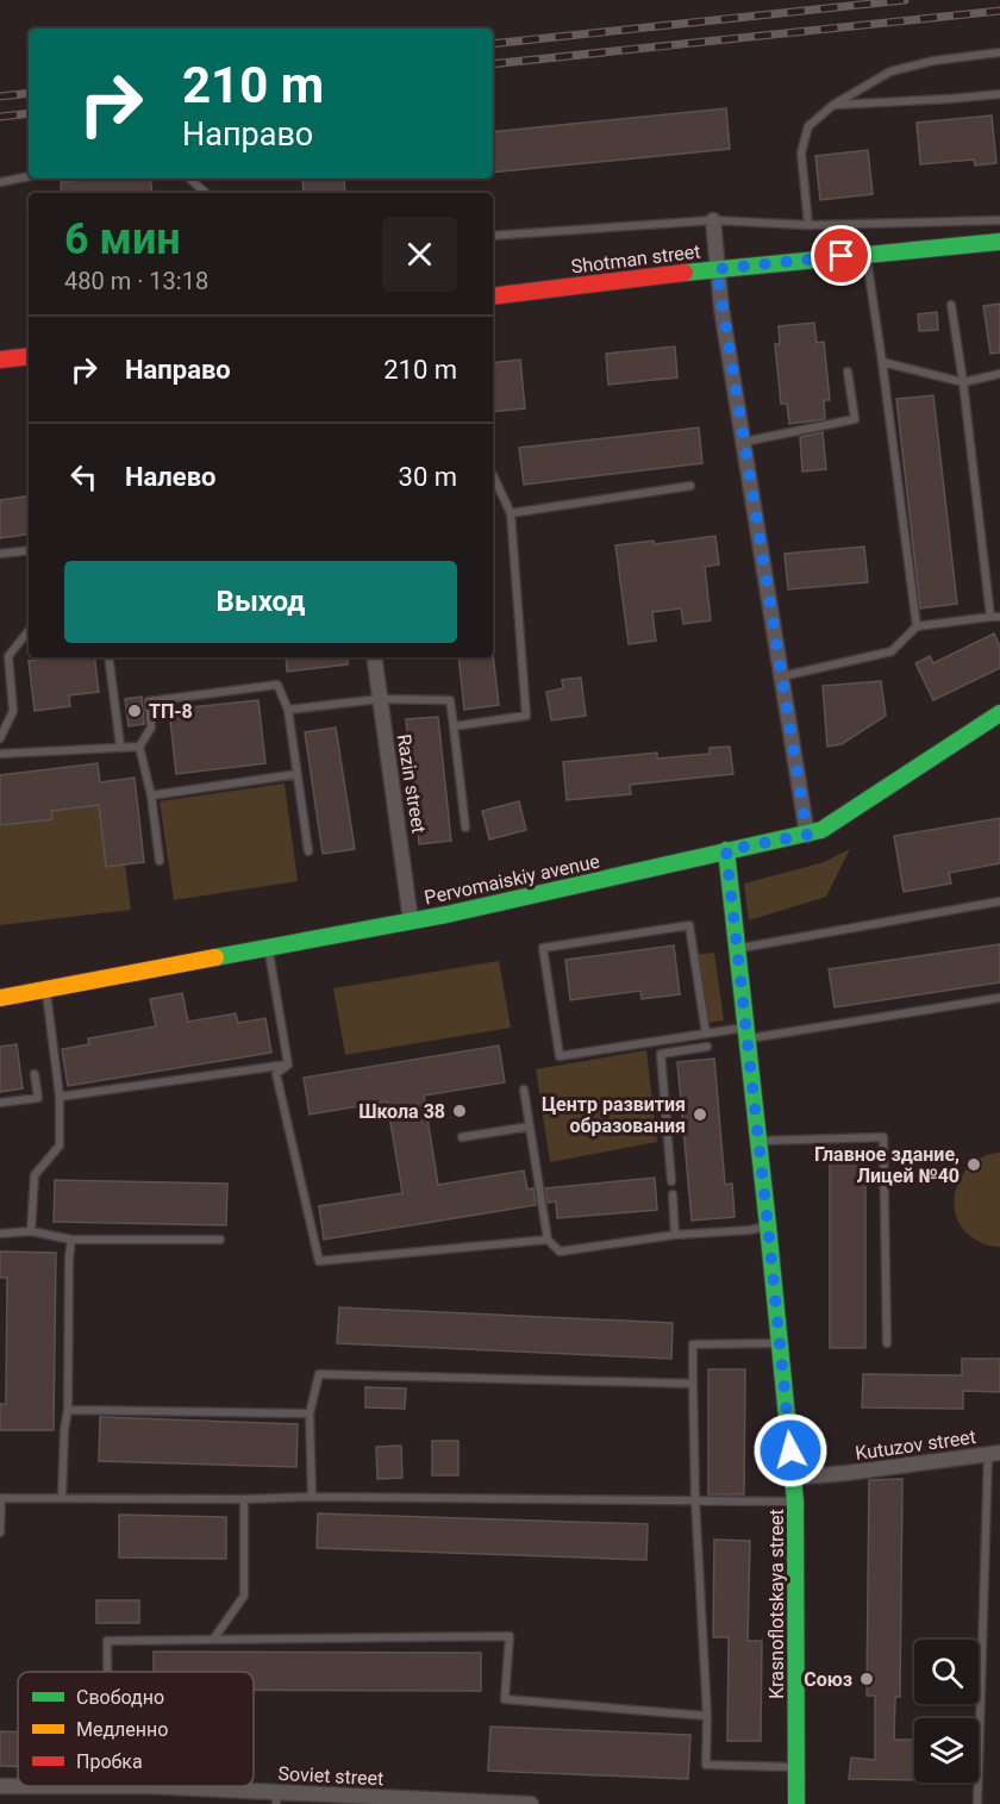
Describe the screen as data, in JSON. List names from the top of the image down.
{
  "streets": {
    "main road": ["Shotman street", "Pervomaiskiy avenue", "Krasnoflotskaya street"],
    "street": ["Razin street", "Kutuzov street", "Soviet street"]
  },
  "crossings": [
    ["Razin street", "Pervomaiskiy avenue"],
    ["Pervomaiskiy avenue", "Krasnoflotskaya street"],
    ["Kutuzov street", "Krasnoflotskaya street"]
  ],
  "places": [
    "ТП-8",
    "Школа 38",
    "Центр развития образования",
    "Главное здание, Лицей №40",
    "Союз"
  ],
  "legend": ["Свободно", "Медленно", "Пробка"],
  "page": {
    "turn": ["210 m", "Направо"],
    "heading": ["6 мин", "480 m · 13:18"],
    "list": [
      {
        "name": "Направо",
        "value": "210 m"
      },
      {
        "name": "Налево",
        "value": "30 m"
      }
    ],
    "buttons": "Выход"
  }
}
